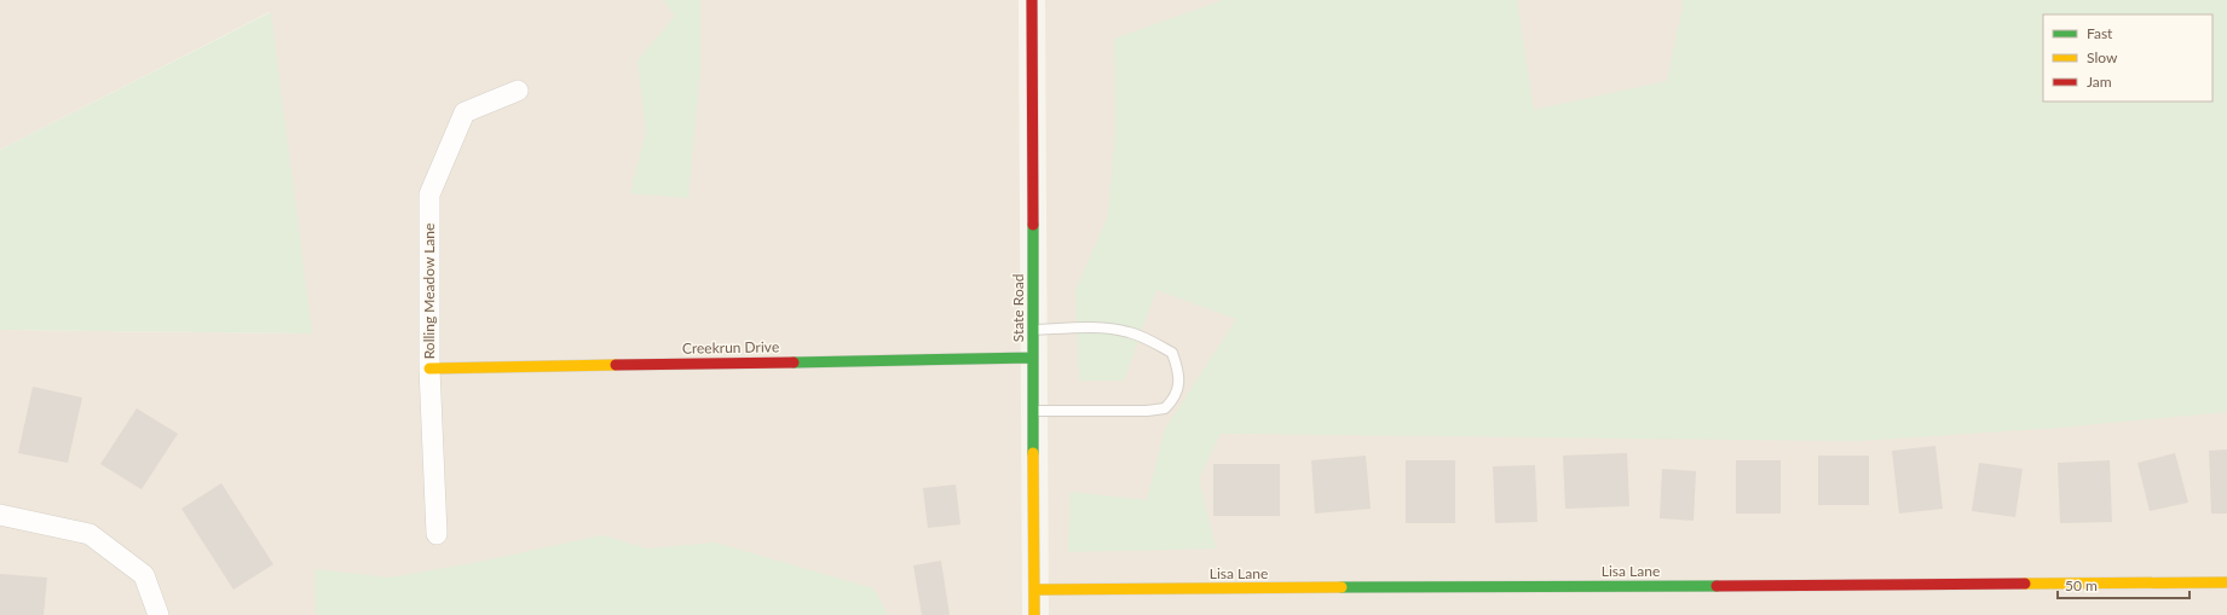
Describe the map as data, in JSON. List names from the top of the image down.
{
  "streets": {
    "street": [
      "Rolling Meadow Lane",
      "State Road",
      "Creekrun Drive",
      "Lisa Lane"
    ]
  },
  "crossings": [
    ["Rolling Meadow Lane", "Creekrun Drive"],
    ["State Road", "Creekrun Drive"],
    ["State Road", "Lisa Lane"]
  ],
  "legend": ["Fast", "Slow", "Jam"],
  "scale_bar": "50 m"
}
